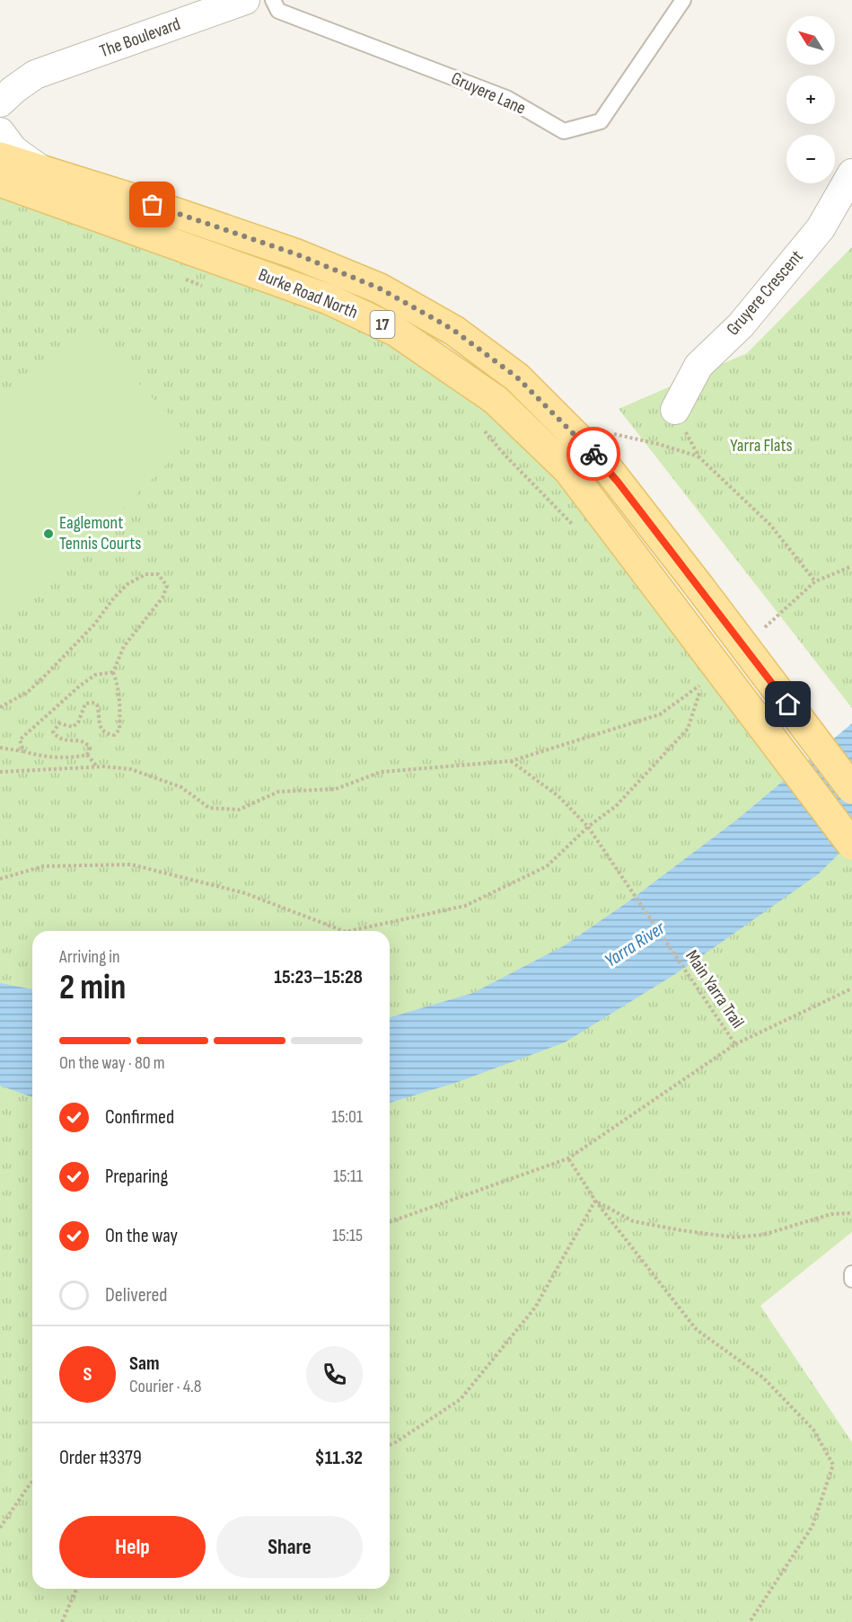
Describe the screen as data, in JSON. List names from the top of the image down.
{
  "streets": {
    "main road": ["Burke Road North", "17"],
    "street": ["The Boulevard", "Gruyere Crescent"],
    "lane": ["Gruyere Lane"],
    "path": ["Main Yarra Trail"]
  },
  "water": ["Yarra River"],
  "parks": ["Yarra Flats"],
  "places": ["Eaglemont Tennis Courts"],
  "north": "top left",
  "page": {
    "map_buttons": ["+", "−"],
    "heading": ["2 min", "Arriving in", "15:23–15:28"],
    "panel": [
      "Sam",
      "Courier · 4.8",
      "Order #3379",
      "$11.32"
    ],
    "bar": "On the way · 80 m",
    "list": [
      ["Confirmed", "15:01"],
      ["Preparing", "15:11"],
      ["On the way", "15:15"],
      "Delivered"
    ],
    "round": "S",
    "buttons": ["Help", "Share"]
  }
}
